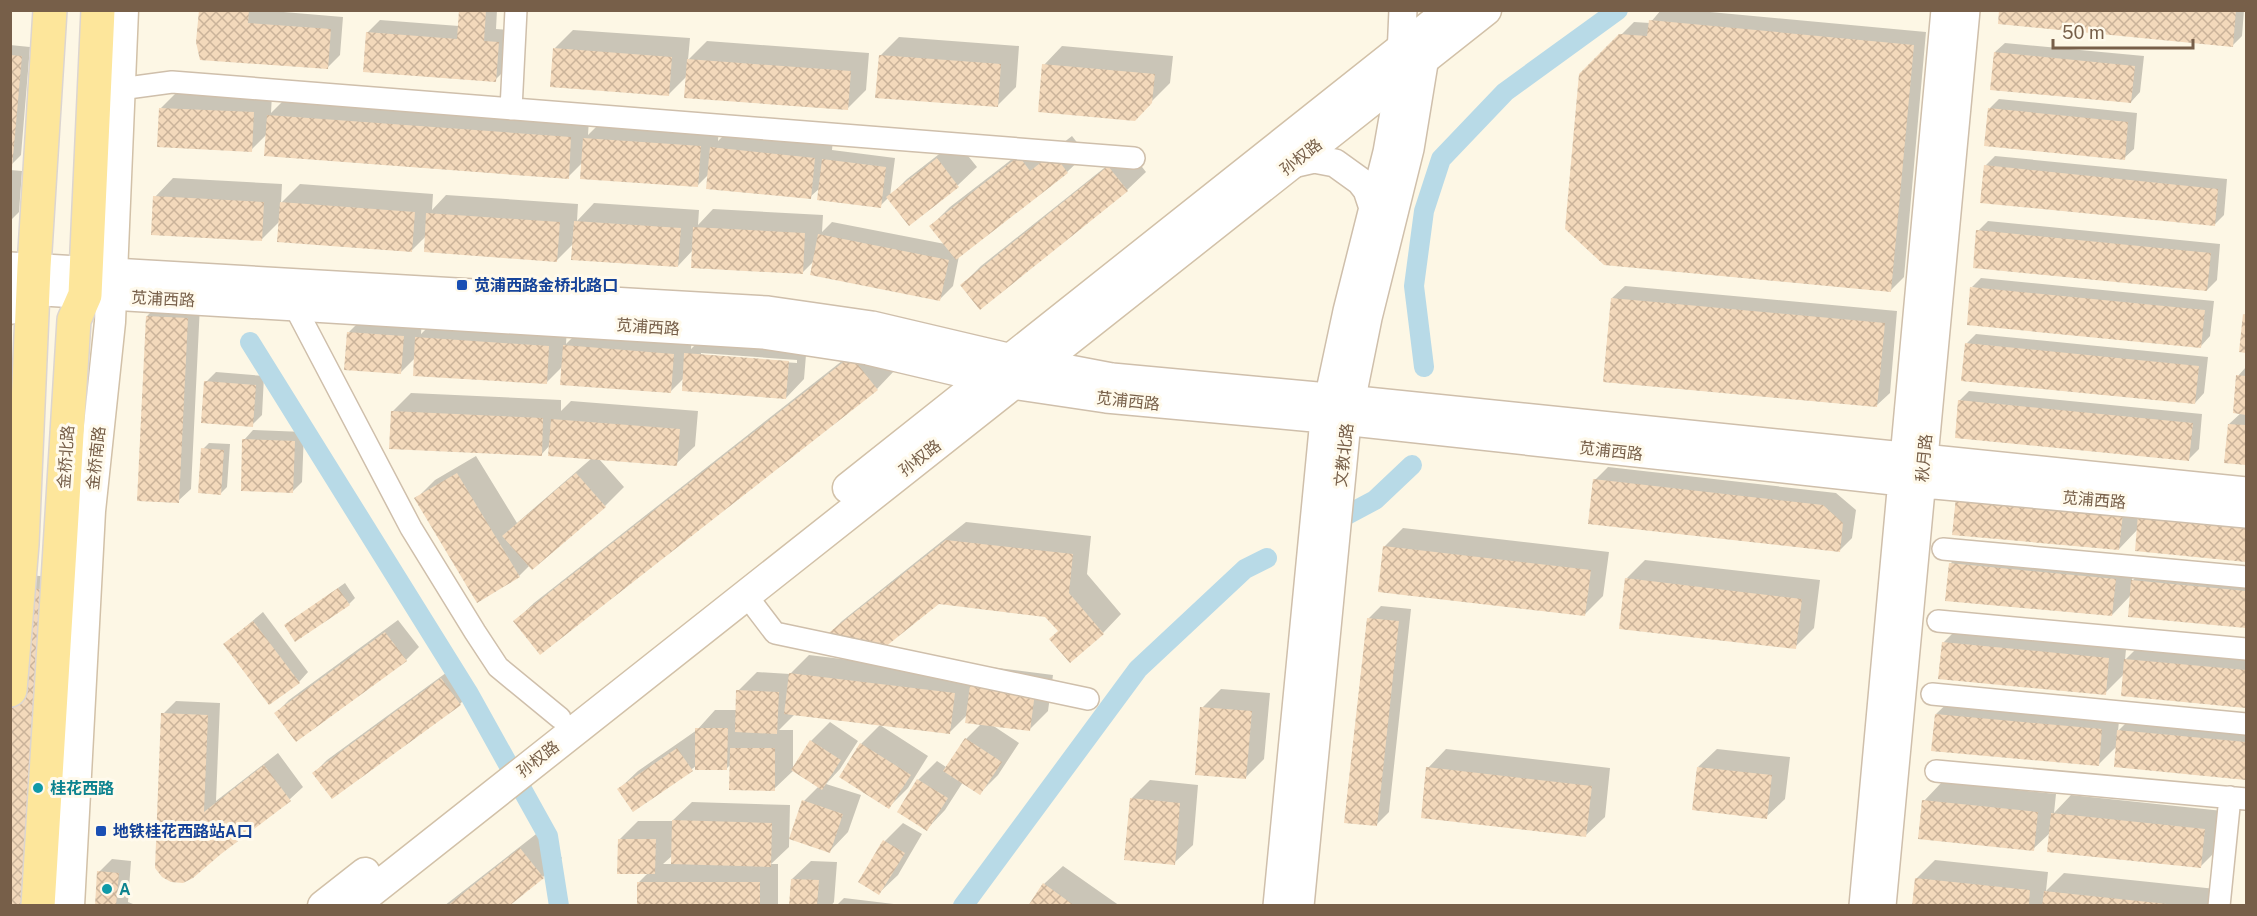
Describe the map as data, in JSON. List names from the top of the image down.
{
  "streets": {
    "main road": ["孙权路", "金桥北路", "金桥南路"],
    "street": ["苋浦西路", "文教北路", "秋月路"]
  },
  "crossings": [
    ["孙权路", "苋浦西路"],
    ["孙权路", "文教北路"],
    ["苋浦西路", "文教北路"],
    ["苋浦西路", "金桥北路"],
    ["苋浦西路", "金桥南路"],
    ["苋浦西路", "秋月路"],
    ["金桥北路", "金桥南路"]
  ],
  "places": {
    "transit": ["苋浦西路金桥北路口", "地铁桂花西路站A口"],
    "other": ["桂花西路", "A"]
  },
  "scale_bar": "50 m"
}
